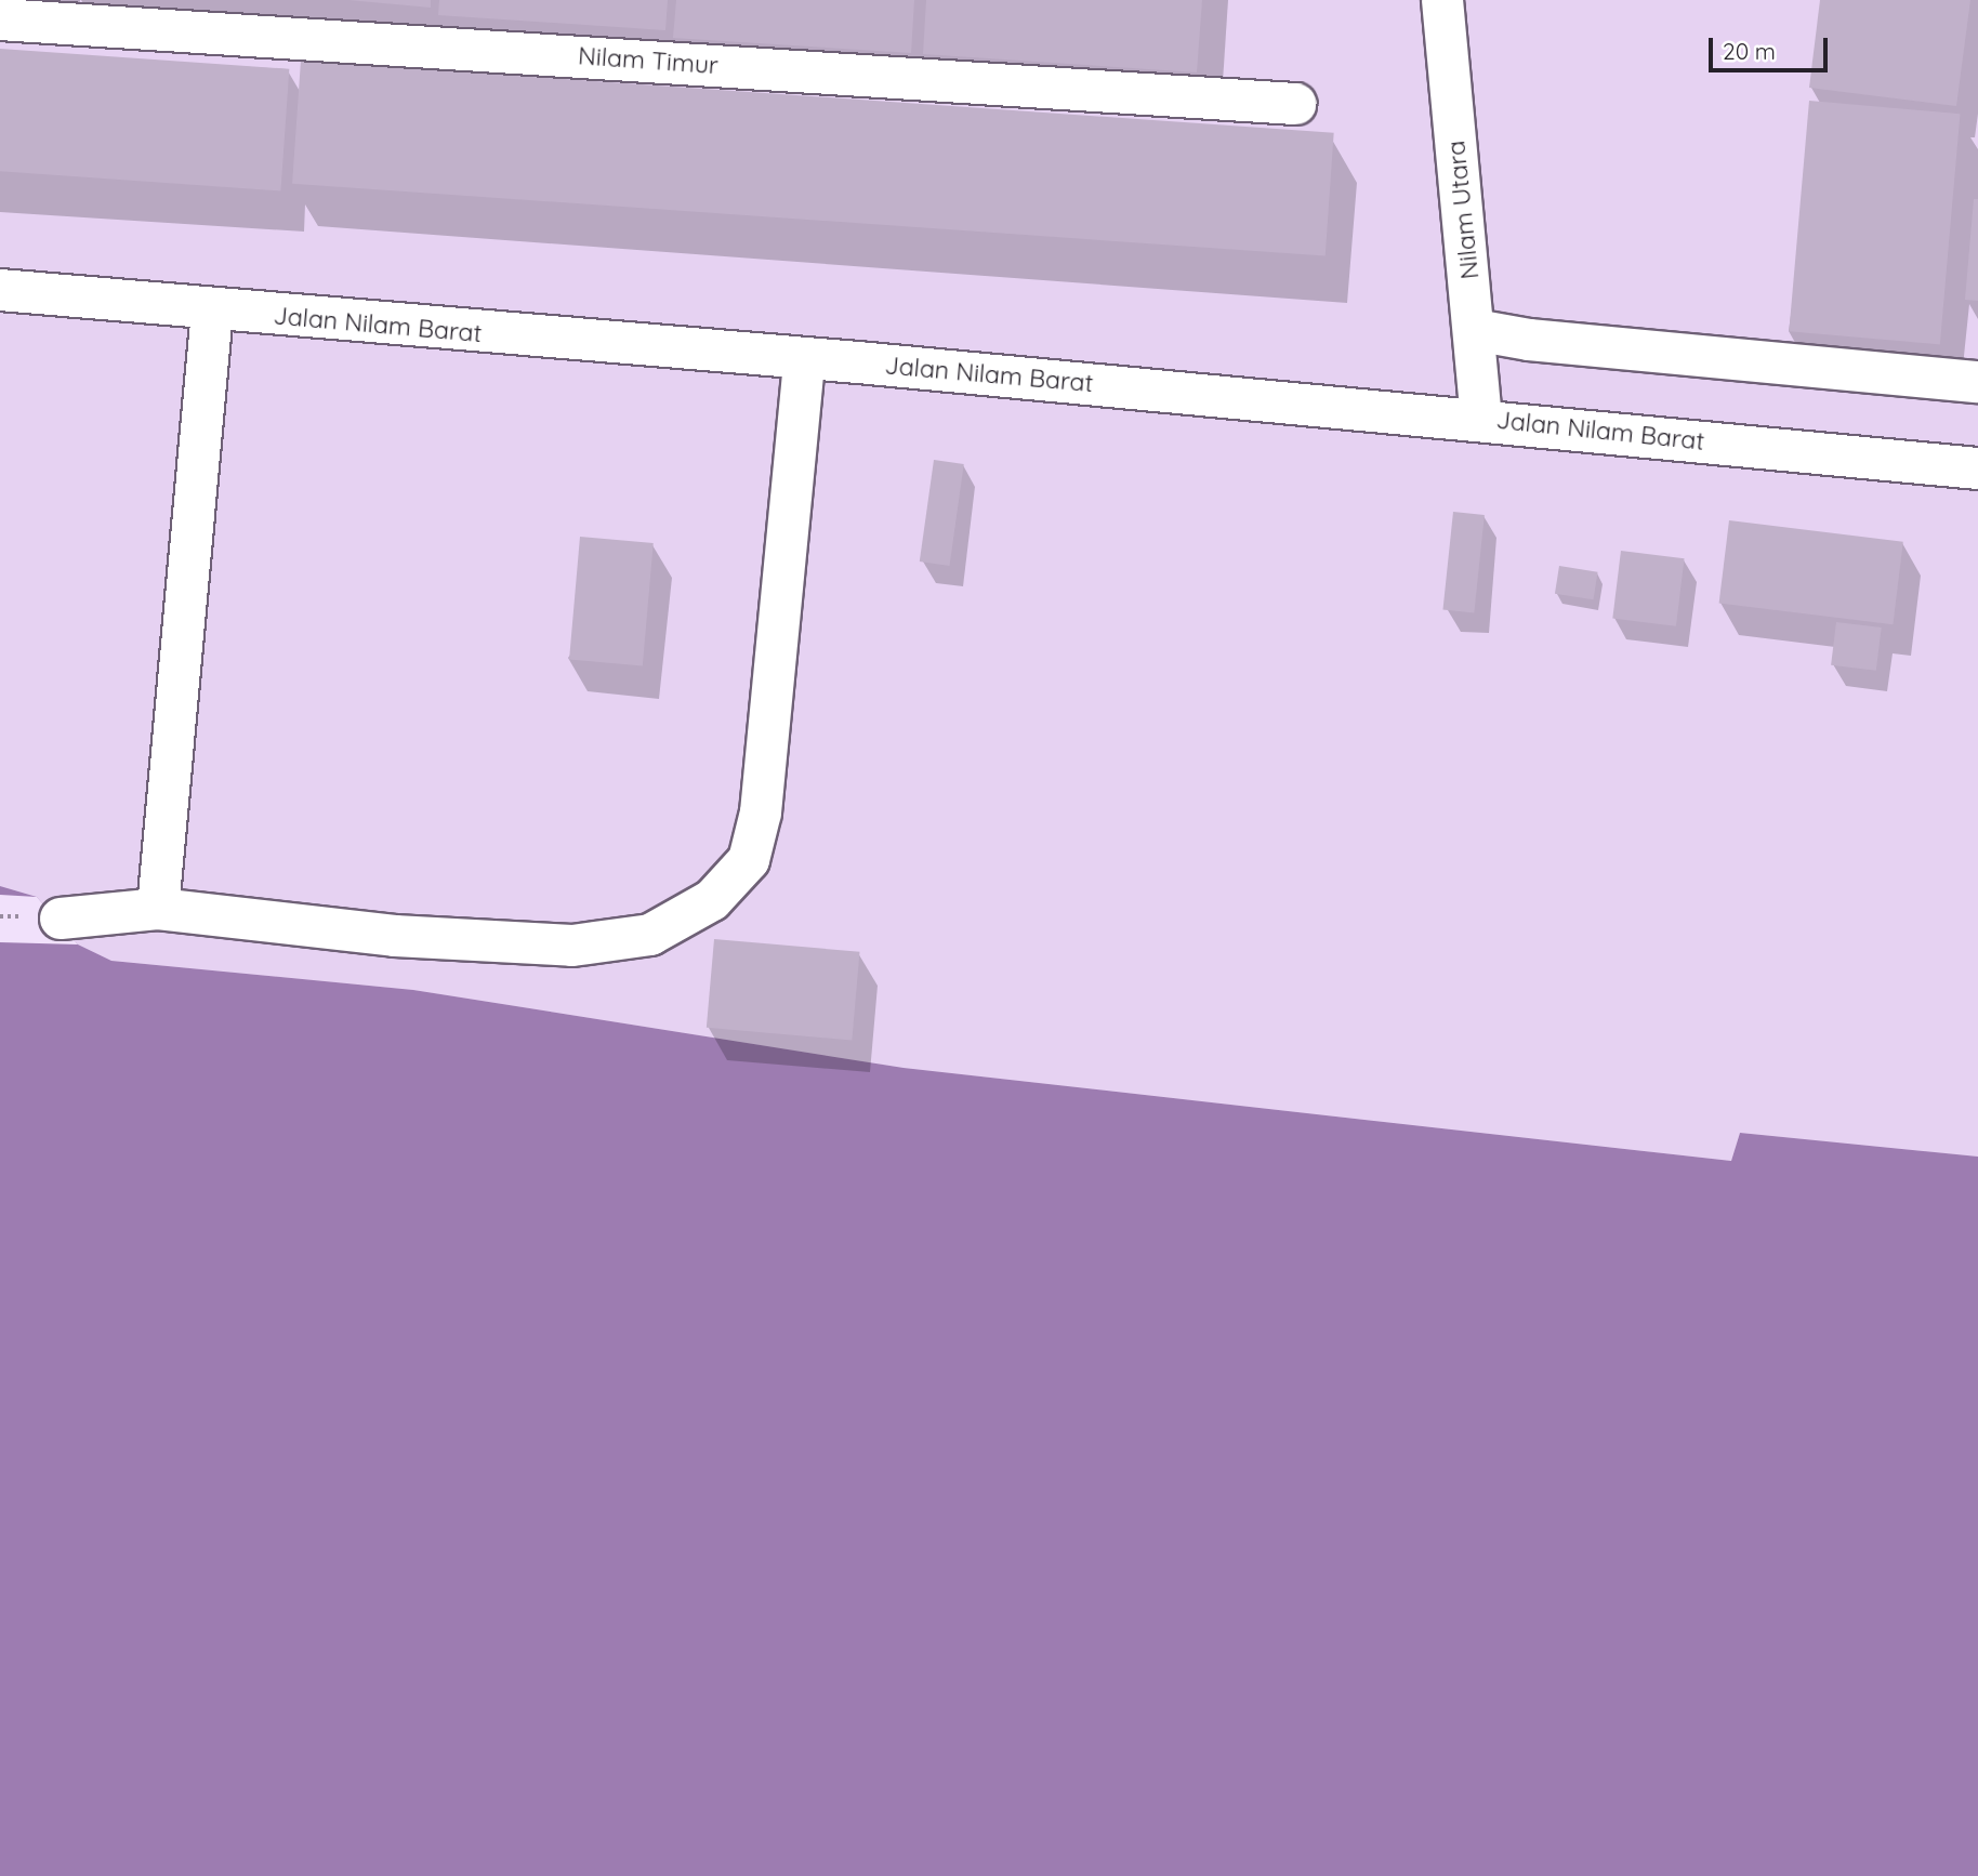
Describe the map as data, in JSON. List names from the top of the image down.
{
  "streets": {
    "lane": ["Nilam Timur", "Nilam Utara", "Jalan Nilam Barat"]
  },
  "crossings": [
    ["Nilam Utara", "Jalan Nilam Barat"]
  ],
  "scale_bar": "20 m"
}
